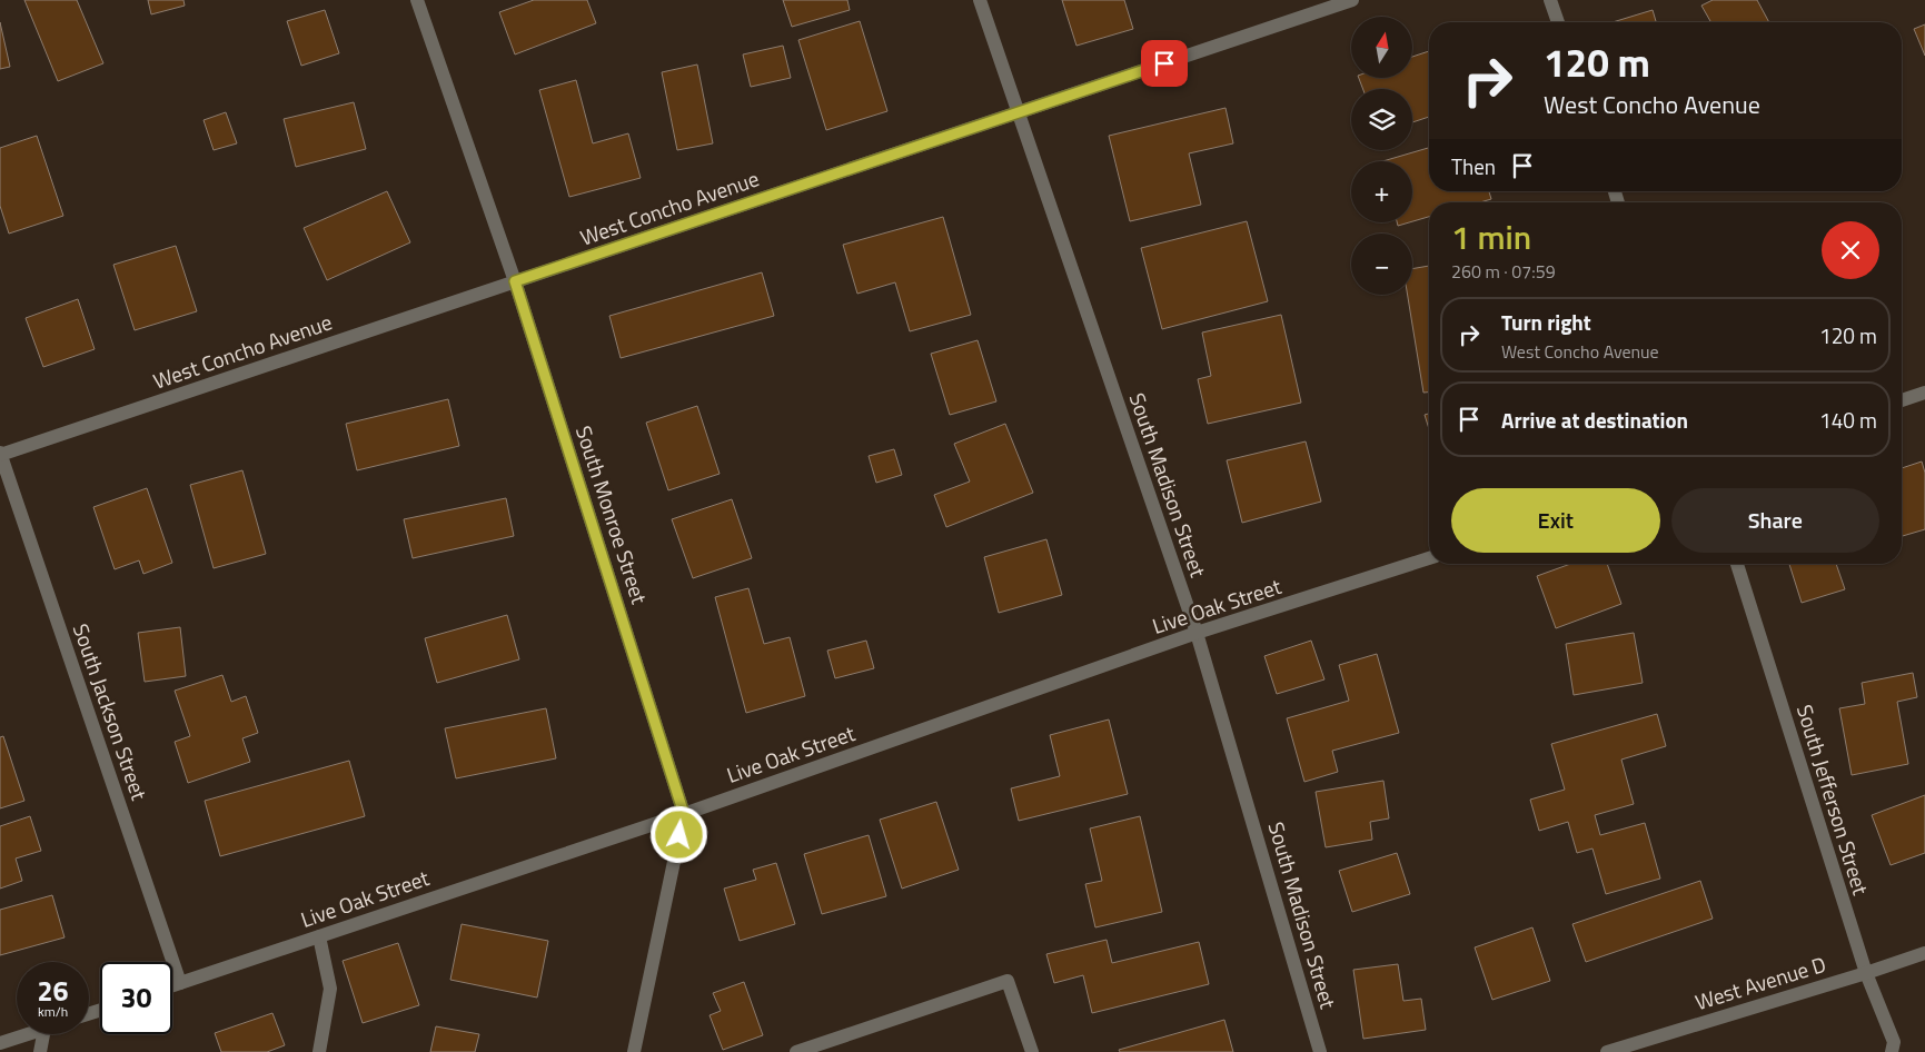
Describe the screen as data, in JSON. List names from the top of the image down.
{
  "streets": {
    "street": [
      "West Concho Avenue",
      "South Madison Street",
      "South Monroe Street",
      "Live Oak Street",
      "South Jackson Street",
      "South Jefferson Street",
      "West Avenue D"
    ]
  },
  "crossings": [
    ["West Concho Avenue", "South Madison Street"],
    ["West Concho Avenue", "South Monroe Street"],
    ["West Concho Avenue", "South Jackson Street"],
    ["South Madison Street", "Live Oak Street"],
    ["South Monroe Street", "Live Oak Street"],
    ["Live Oak Street", "South Jackson Street"],
    ["South Jefferson Street", "West Avenue D"]
  ],
  "north": "top",
  "page": {
    "map_buttons": ["+", "−"],
    "turn": ["120 m", "West Concho Avenue"],
    "then": "Then",
    "heading": ["1 min", "260 m · 07:59"],
    "list": [
      {
        "name": "Turn right",
        "note": "West Concho Avenue",
        "value": "120 m"
      },
      {
        "name": "Arrive at destination",
        "value": "140 m"
      }
    ],
    "buttons": ["Exit", "Share"],
    "speed": "26 km/h",
    "limit": "30"
  }
}
